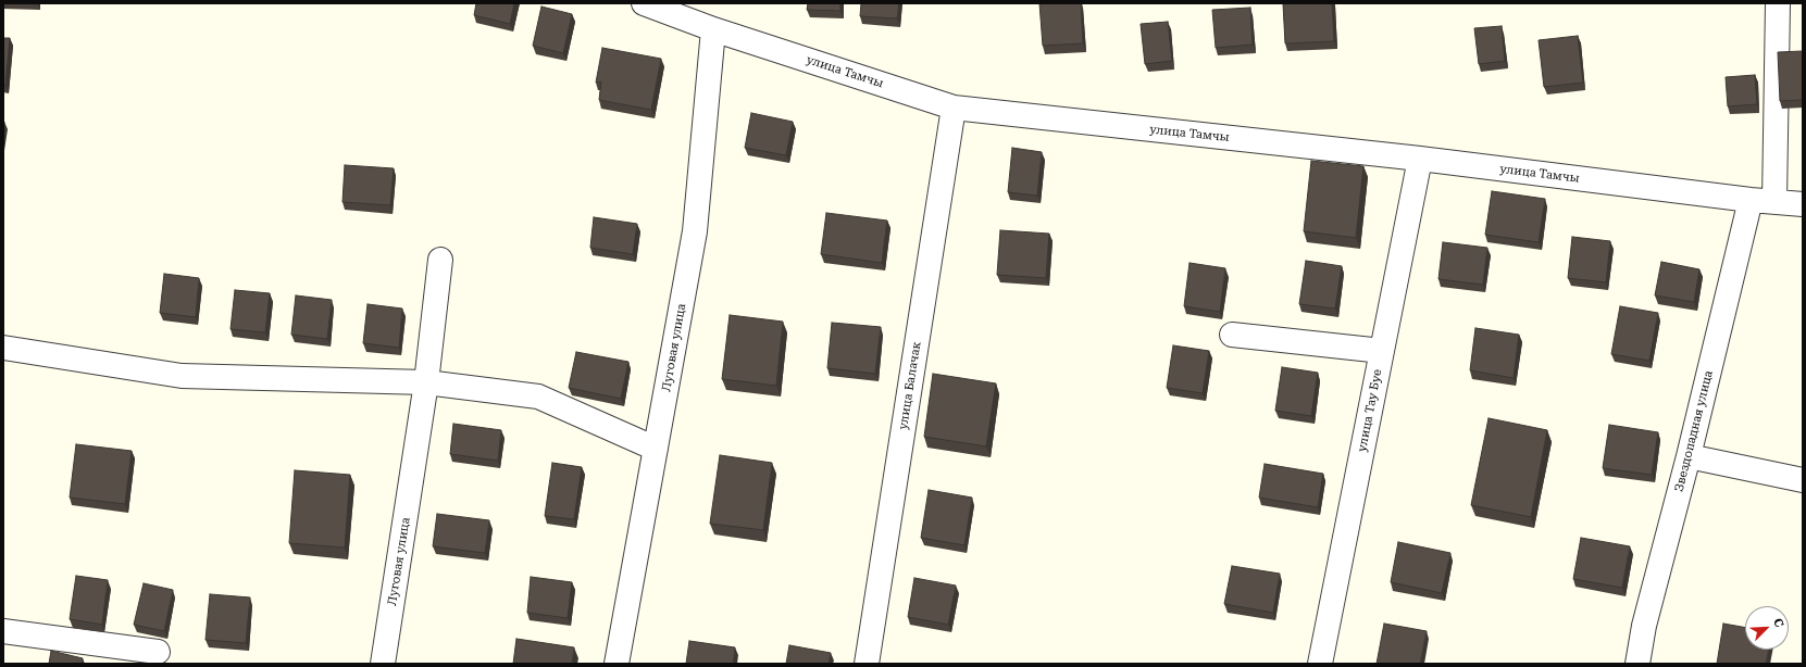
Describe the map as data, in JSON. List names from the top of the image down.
{
  "streets": {
    "street": [
      "улица Тамчы",
      "Луговая улица",
      "улица Балачак",
      "улица Тау Буе",
      "Звездопадная улица"
    ]
  },
  "crossings": [
    ["улица Тамчы", "Луговая улица"],
    ["улица Тамчы", "улица Балачак"],
    ["улица Тамчы", "улица Тау Буе"],
    ["улица Тамчы", "Звездопадная улица"]
  ],
  "north": "top right"
}
